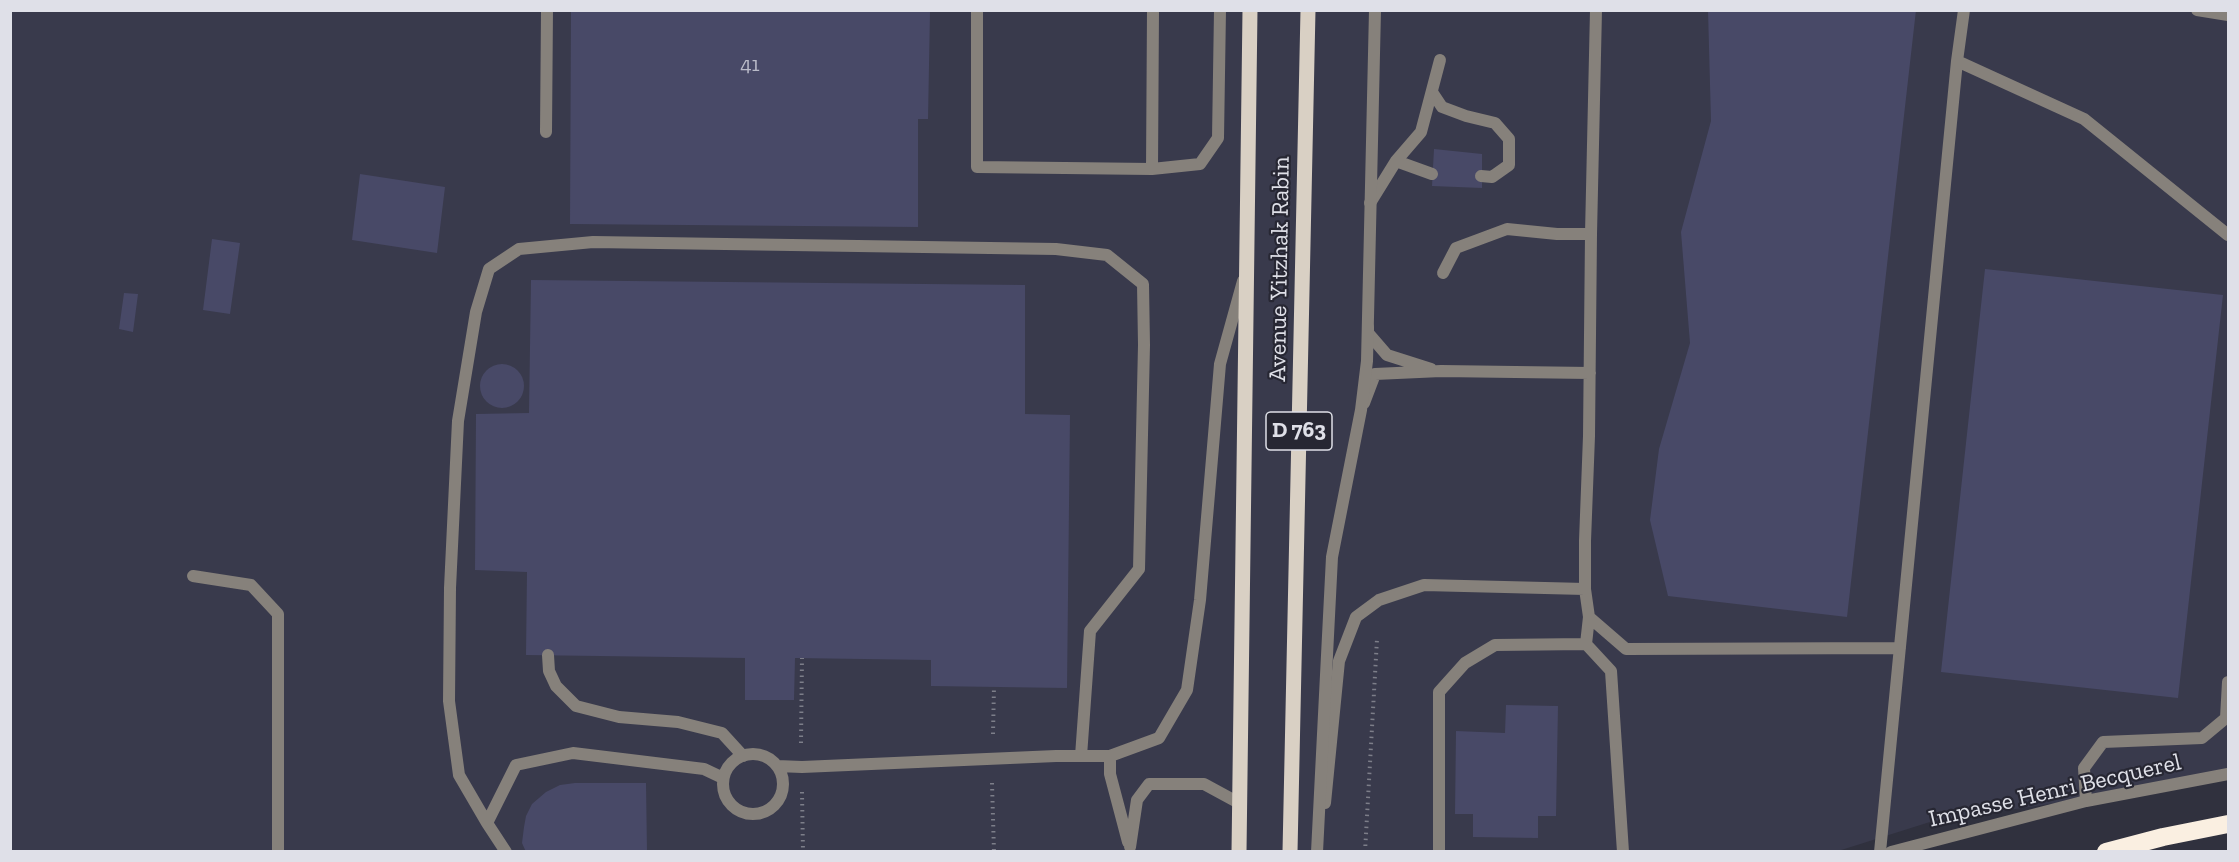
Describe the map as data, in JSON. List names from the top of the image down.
{
  "streets": {
    "main road": ["Avenue Yitzhak Rabin", "D 763"],
    "street": ["Impasse Henri Becquerel"]
  },
  "house_numbers": ["41"]
}
